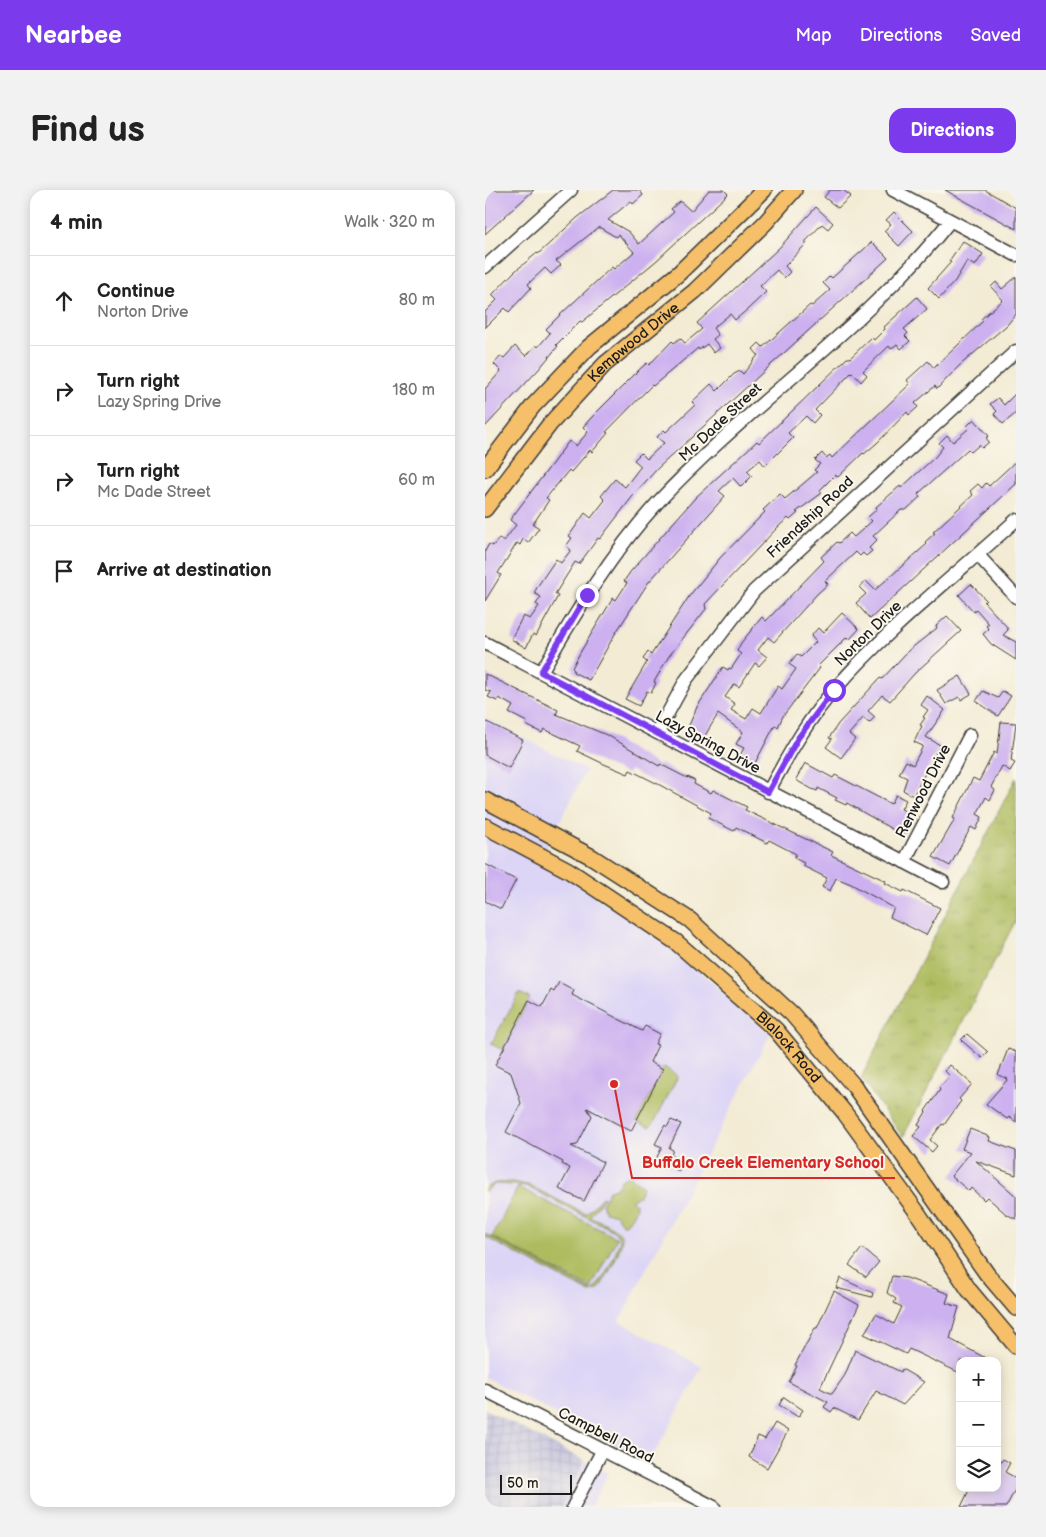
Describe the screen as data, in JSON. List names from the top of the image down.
{
  "streets": {
    "main road": ["Kempwood Drive", "Blalock Road"],
    "street": [
      "Mc Dade Street",
      "Friendship Road",
      "Norton Drive",
      "Lazy Spring Drive",
      "Renwood Drive",
      "Campbell Road"
    ]
  },
  "crossings": [
    ["Mc Dade Street", "Lazy Spring Drive"],
    ["Friendship Road", "Lazy Spring Drive"],
    ["Norton Drive", "Lazy Spring Drive"],
    ["Lazy Spring Drive", "Renwood Drive"]
  ],
  "places": ["Buffalo Creek Elementary School"],
  "scale_bar": "50 m",
  "page": {
    "header": "Nearbee",
    "nav": ["Map", "Directions", "Saved"],
    "buttons": "Directions",
    "title": "Find us",
    "heading": ["4 min", "Walk · 320 m"],
    "list": [
      ["Continue", "Norton Drive", "80 m"],
      ["Turn right", "Lazy Spring Drive", "180 m"],
      ["Turn right", "Mc Dade Street", "60 m"],
      "Arrive at destination"
    ],
    "map_buttons": ["+", "−"],
    "scale": "50 m"
  }
}
